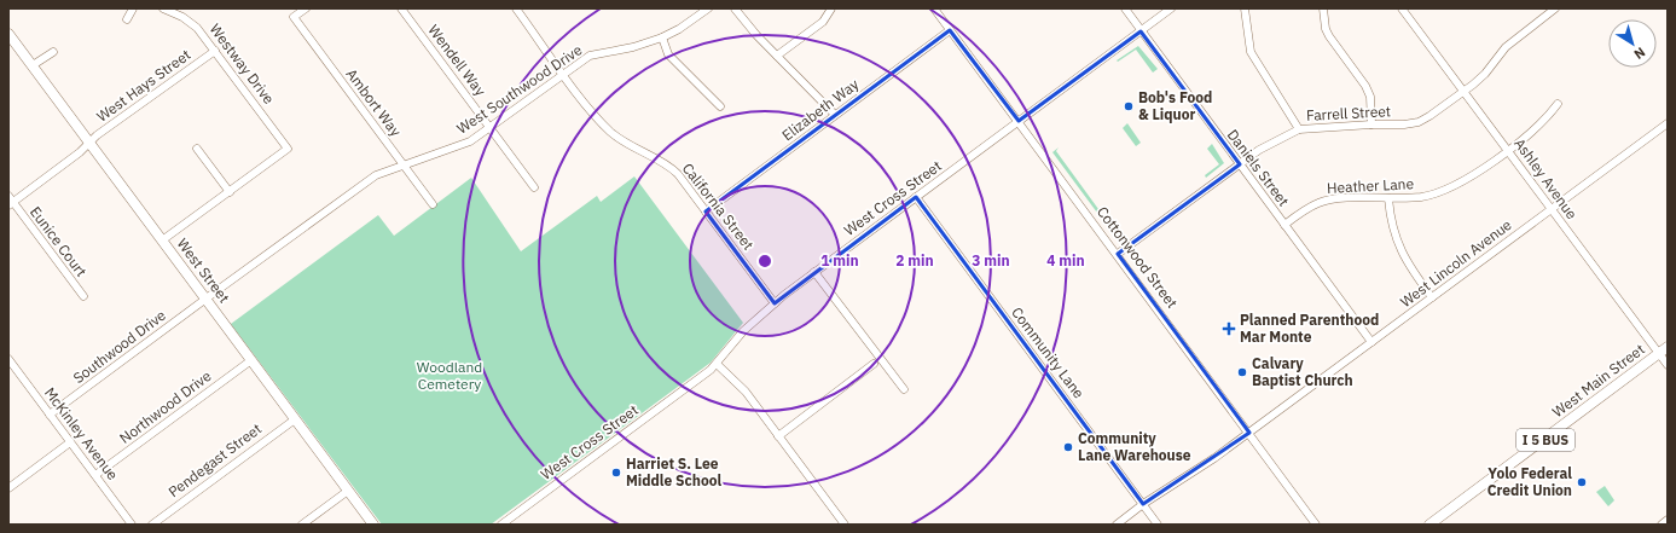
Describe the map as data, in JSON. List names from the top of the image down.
{
  "streets": {
    "main road": ["West Street", "West Main Street", "I 5 BUS"],
    "street": [
      "Wendell Way",
      "Westway Drive",
      "West Hays Street",
      "West Southwood Drive",
      "Ambort Way",
      "Elizabeth Way",
      "Farrell Street",
      "Daniels Street",
      "Ashley Avenue",
      "Heather Lane",
      "West Cross Street",
      "California Street",
      "Eunice Court",
      "Cottonwood Street",
      "West Lincoln Avenue",
      "Southwood Drive",
      "Community Lane",
      "Northwood Drive",
      "McKinley Avenue",
      "Pendegast Street"
    ]
  },
  "crossings": [
    ["Wendell Way", "West Southwood Drive"],
    ["Westway Drive", "West Hays Street"],
    ["West Hays Street", "Eunice Court"],
    ["West Hays Street", "West Street"],
    ["West Southwood Drive", "Ambort Way"],
    ["West Southwood Drive", "California Street"],
    ["West Southwood Drive", "West Street"],
    ["West Southwood Drive", "Southwood Drive"],
    ["Elizabeth Way", "California Street"],
    ["Elizabeth Way", "Cottonwood Street"],
    ["Farrell Street", "Daniels Street"],
    ["Farrell Street", "Ashley Avenue"],
    ["Farrell Street", "Cottonwood Street"],
    ["Daniels Street", "Heather Lane"],
    ["Daniels Street", "West Cross Street"],
    ["Daniels Street", "West Lincoln Avenue"],
    ["Ashley Avenue", "Heather Lane"],
    ["Ashley Avenue", "West Lincoln Avenue"],
    ["Ashley Avenue", "West Main Street"],
    ["West Cross Street", "California Street"],
    ["West Cross Street", "Cottonwood Street"],
    ["West Cross Street", "Community Lane"],
    ["Cottonwood Street", "West Lincoln Avenue"],
    ["West Lincoln Avenue", "Community Lane"],
    ["West Street", "Southwood Drive"],
    ["West Street", "Northwood Drive"],
    ["West Street", "Pendegast Street"],
    ["Southwood Drive", "McKinley Avenue"],
    ["Northwood Drive", "McKinley Avenue"]
  ],
  "parks": ["Woodland Cemetery"],
  "places": {
    "other": [
      "Bob's Food & Liquor",
      "Calvary Baptist Church",
      "Community Lane Warehouse",
      "Harriet S. Lee Middle School",
      "Yolo Federal Credit Union"
    ],
    "health": ["Planned Parenthood Mar Monte"]
  },
  "north": "bottom right",
  "rings": [
    "1 min",
    "2 min",
    "3 min",
    "4 min"
  ]
}
